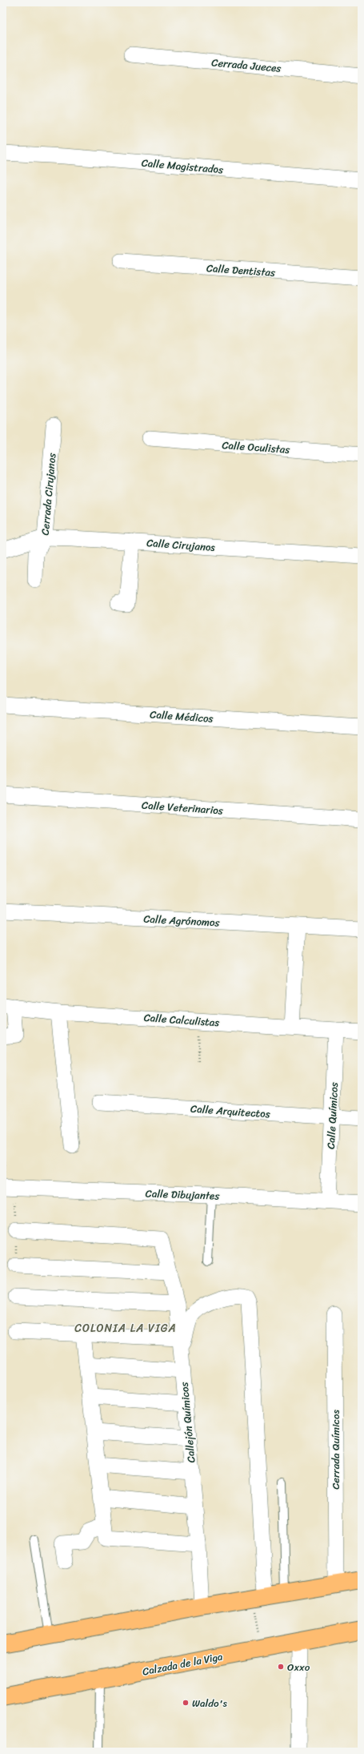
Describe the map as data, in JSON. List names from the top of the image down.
{
  "streets": {
    "main road": ["Calzada de la Viga"],
    "street": [
      "Cerrada Jueces",
      "Calle Magistrados",
      "Calle Dentistas",
      "Calle Oculistas",
      "Cerrada Cirujanos",
      "Calle Cirujanos",
      "Calle Médicos",
      "Calle Veterinarios",
      "Calle Agrónomos",
      "Calle Calculistas",
      "Calle Arquitectos",
      "Calle Químicos",
      "Calle Dibujantes",
      "Callejón Químicos",
      "Cerrada Químicos"
    ]
  },
  "crossings": [
    ["Cerrada Cirujanos", "Calle Cirujanos"],
    ["Calle Calculistas", "Calle Químicos"],
    ["Calle Arquitectos", "Calle Químicos"],
    ["Calle Químicos", "Calle Dibujantes"]
  ],
  "districts": ["COLONIA LA VIGA"],
  "places": ["Oxxo", "Waldo's"]
}
